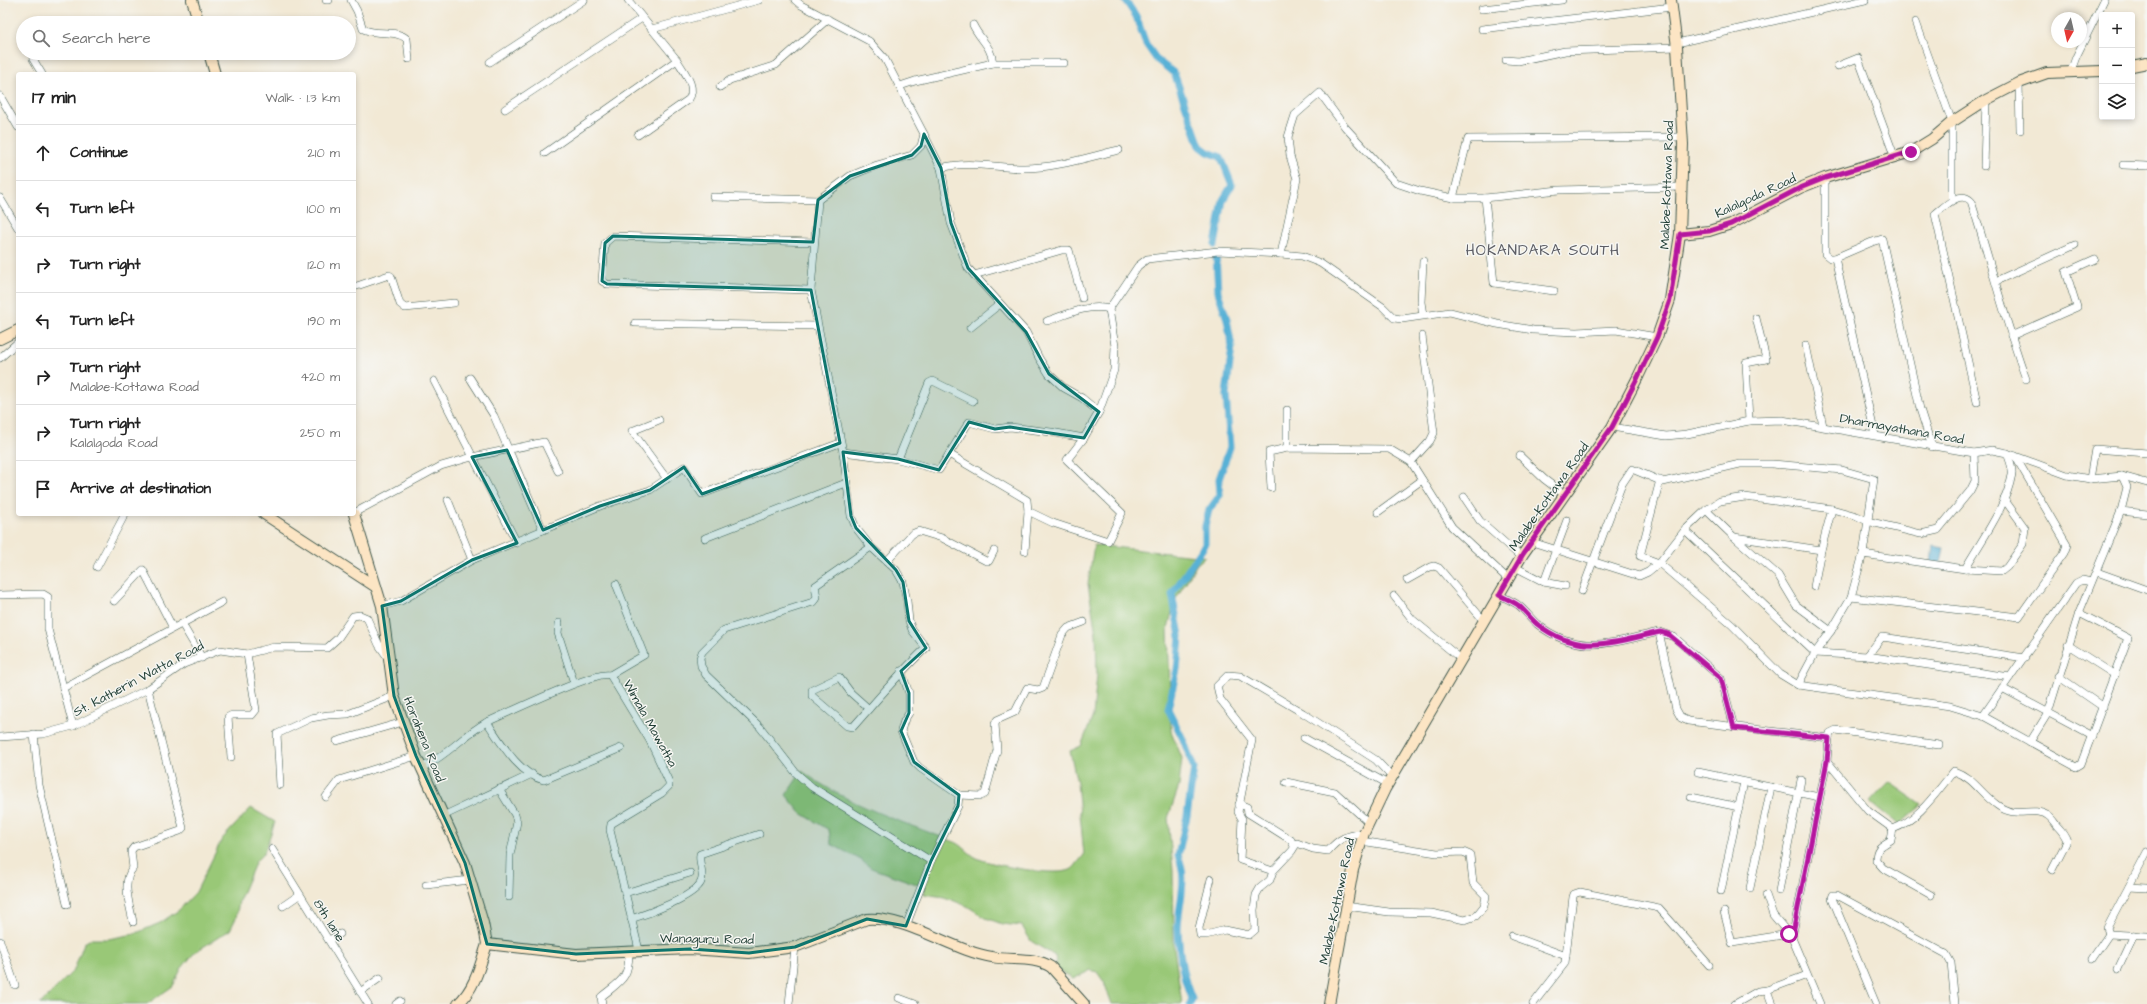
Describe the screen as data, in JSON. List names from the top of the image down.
{
  "streets": {
    "street": [
      "Malabe-Kottawa Road",
      "Kalalgoda Road",
      "Dharmayathana Road",
      "St. Katherin Watta Road",
      "Wimala Mawatha",
      "Horahena Road",
      "8th lane",
      "Wanaguru Road"
    ]
  },
  "crossings": [
    ["Malabe-Kottawa Road", "Kalalgoda Road"],
    ["Malabe-Kottawa Road", "Dharmayathana Road"],
    ["St. Katherin Watta Road", "Horahena Road"],
    ["Wimala Mawatha", "Horahena Road"],
    ["Wimala Mawatha", "Wanaguru Road"],
    ["Horahena Road", "Wanaguru Road"]
  ],
  "districts": ["HOKANDARA SOUTH"],
  "north": "bottom",
  "page": {
    "map_buttons": ["+", "−"],
    "search": "Search here",
    "heading": ["17 min", "Walk · 1.3 km"],
    "list": [
      ["Continue", "210 m"],
      ["Turn left", "100 m"],
      ["Turn right", "120 m"],
      ["Turn left", "190 m"],
      ["Turn right", "Malabe-Kottawa Road", "420 m"],
      ["Turn right", "Kalalgoda Road", "250 m"],
      "Arrive at destination"
    ]
  }
}
